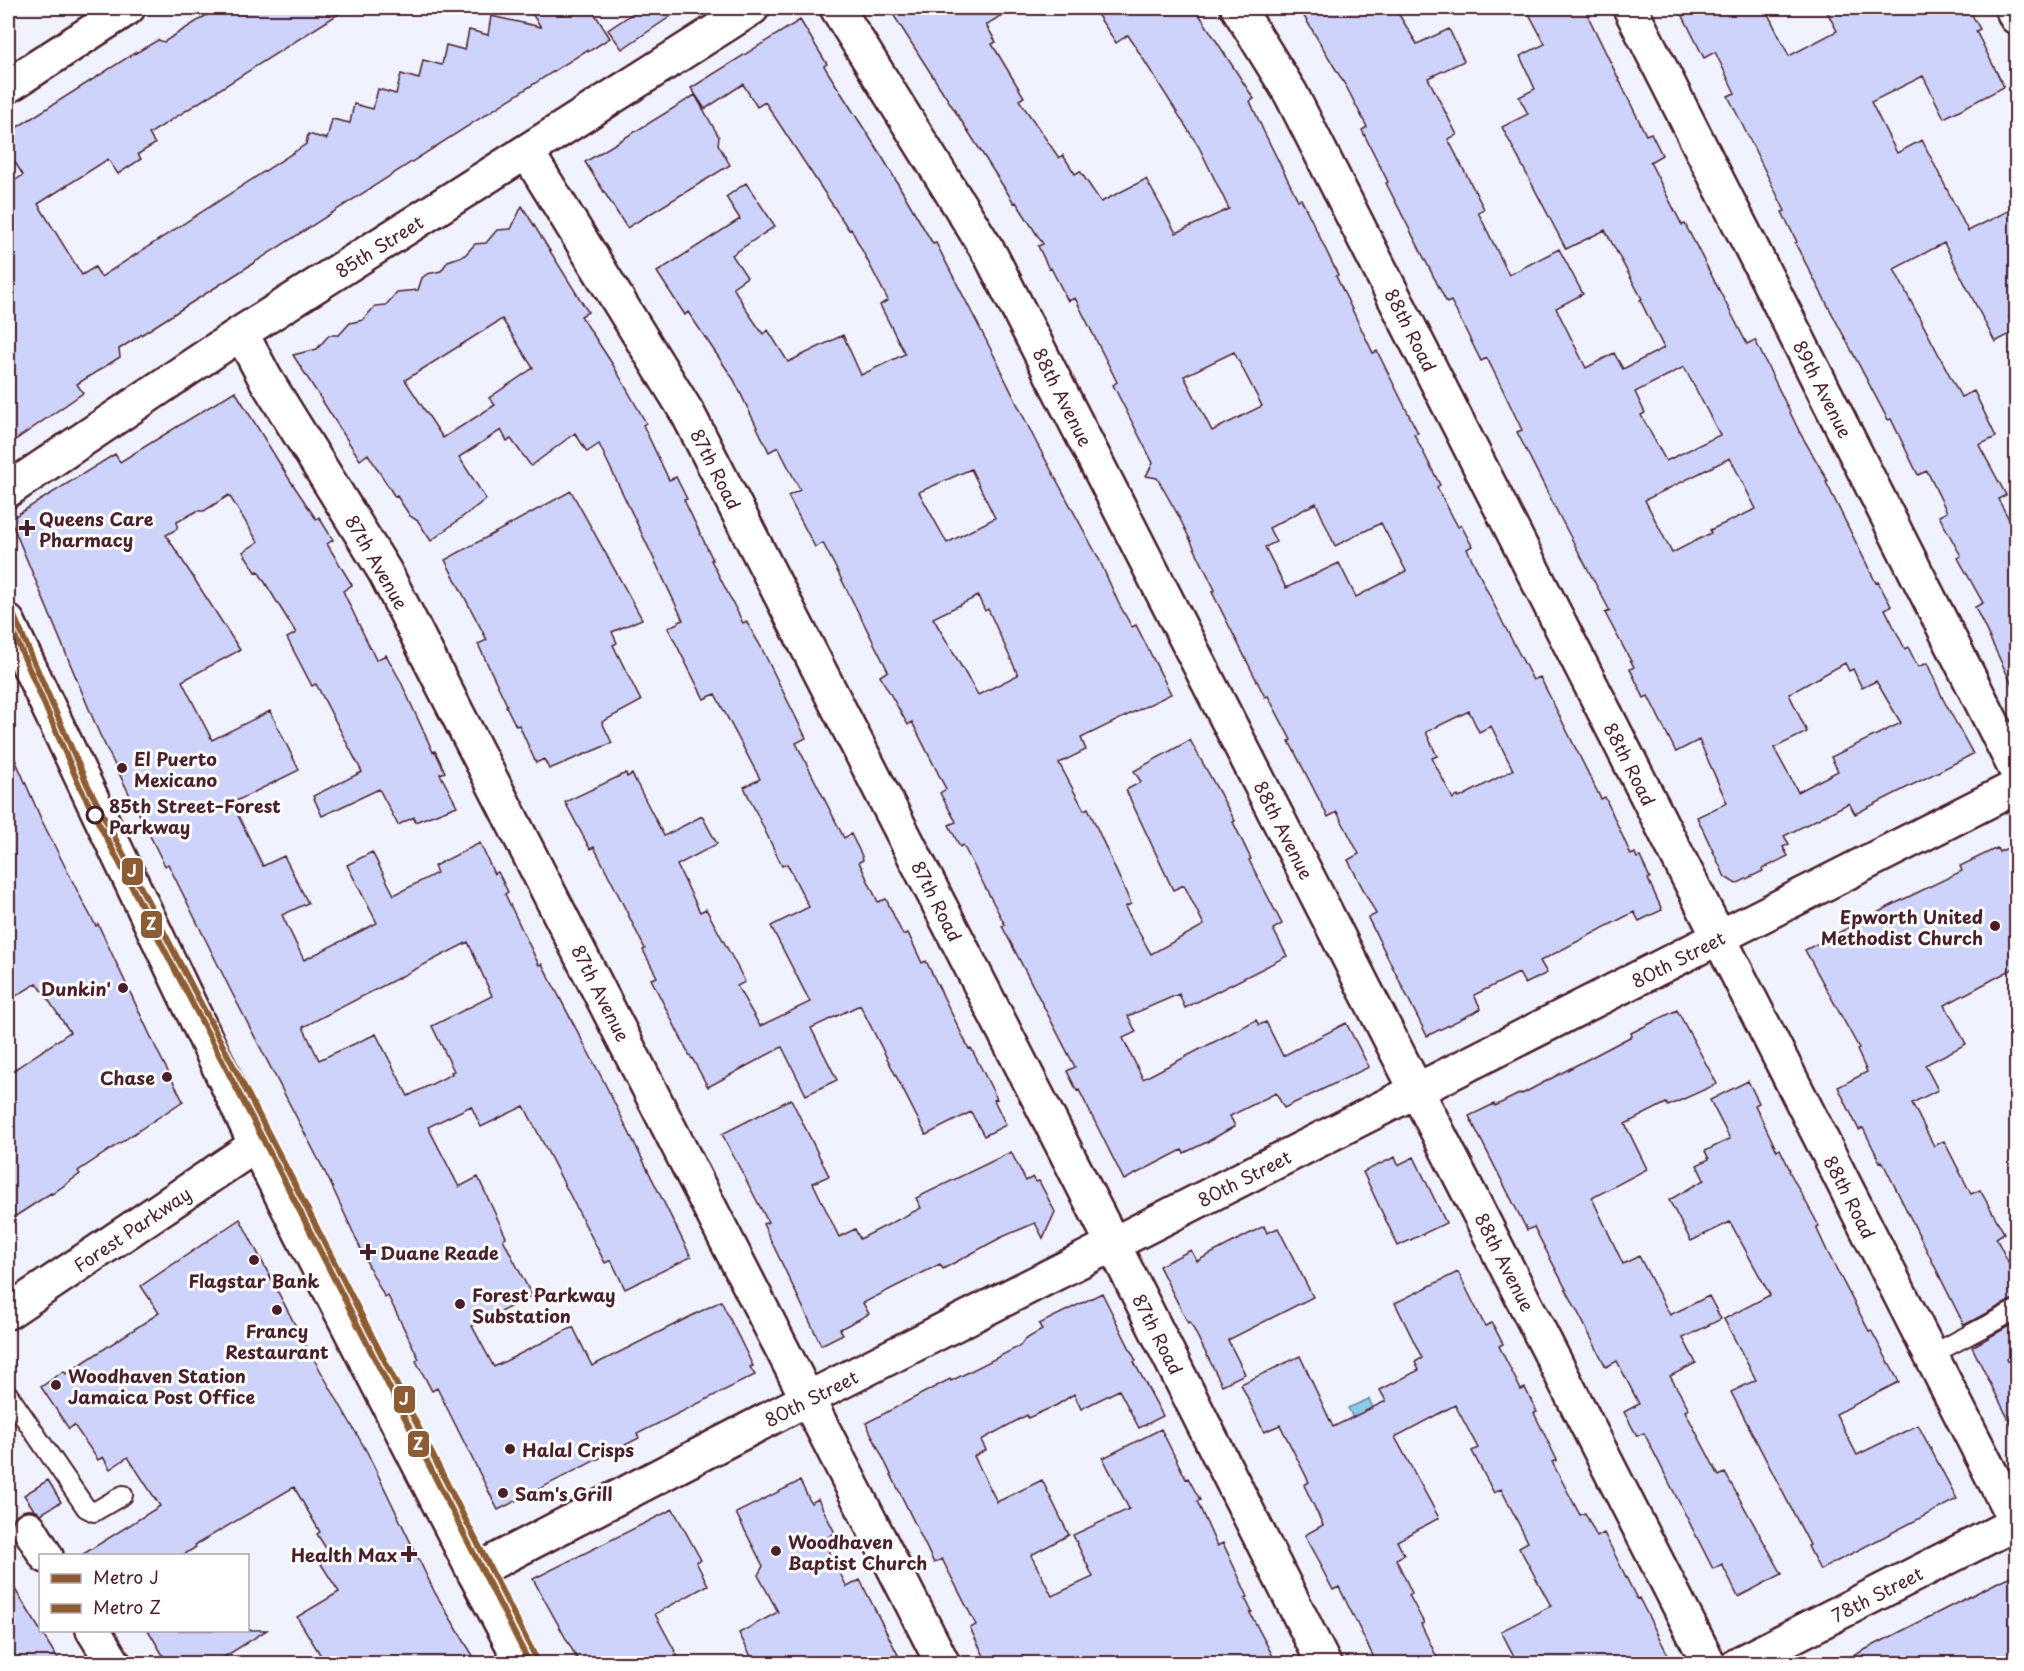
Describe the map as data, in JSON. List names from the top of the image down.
{
  "streets": {
    "street": [
      "85th Street",
      "88th Road",
      "89th Avenue",
      "88th Avenue",
      "87th Road",
      "87th Avenue",
      "80th Street",
      "Forest Parkway",
      "78th Street"
    ]
  },
  "crossings": [
    ["85th Street", "87th Road"],
    ["85th Street", "87th Avenue"],
    ["88th Road", "80th Street"],
    ["88th Road", "78th Street"],
    ["88th Avenue", "80th Street"],
    ["87th Road", "80th Street"],
    ["87th Avenue", "80th Street"]
  ],
  "places": {
    "health": ["Queens Care Pharmacy", "Duane Reade", "Health Max"],
    "other": [
      "El Puerto Mexicano",
      "85th Street–Forest Parkway",
      "Epworth United Methodist Church",
      "Dunkin'",
      "Chase",
      "Flagstar Bank",
      "Forest Parkway Substation",
      "Francy Restaurant",
      "Woodhaven Station Jamaica Post Office",
      "Halal Crisps",
      "Sam's Grill",
      "Woodhaven Baptist Church"
    ]
  },
  "lines": ["metro line J", "metro line Z"],
  "legend": ["Metro J", "Metro Z"]
}
